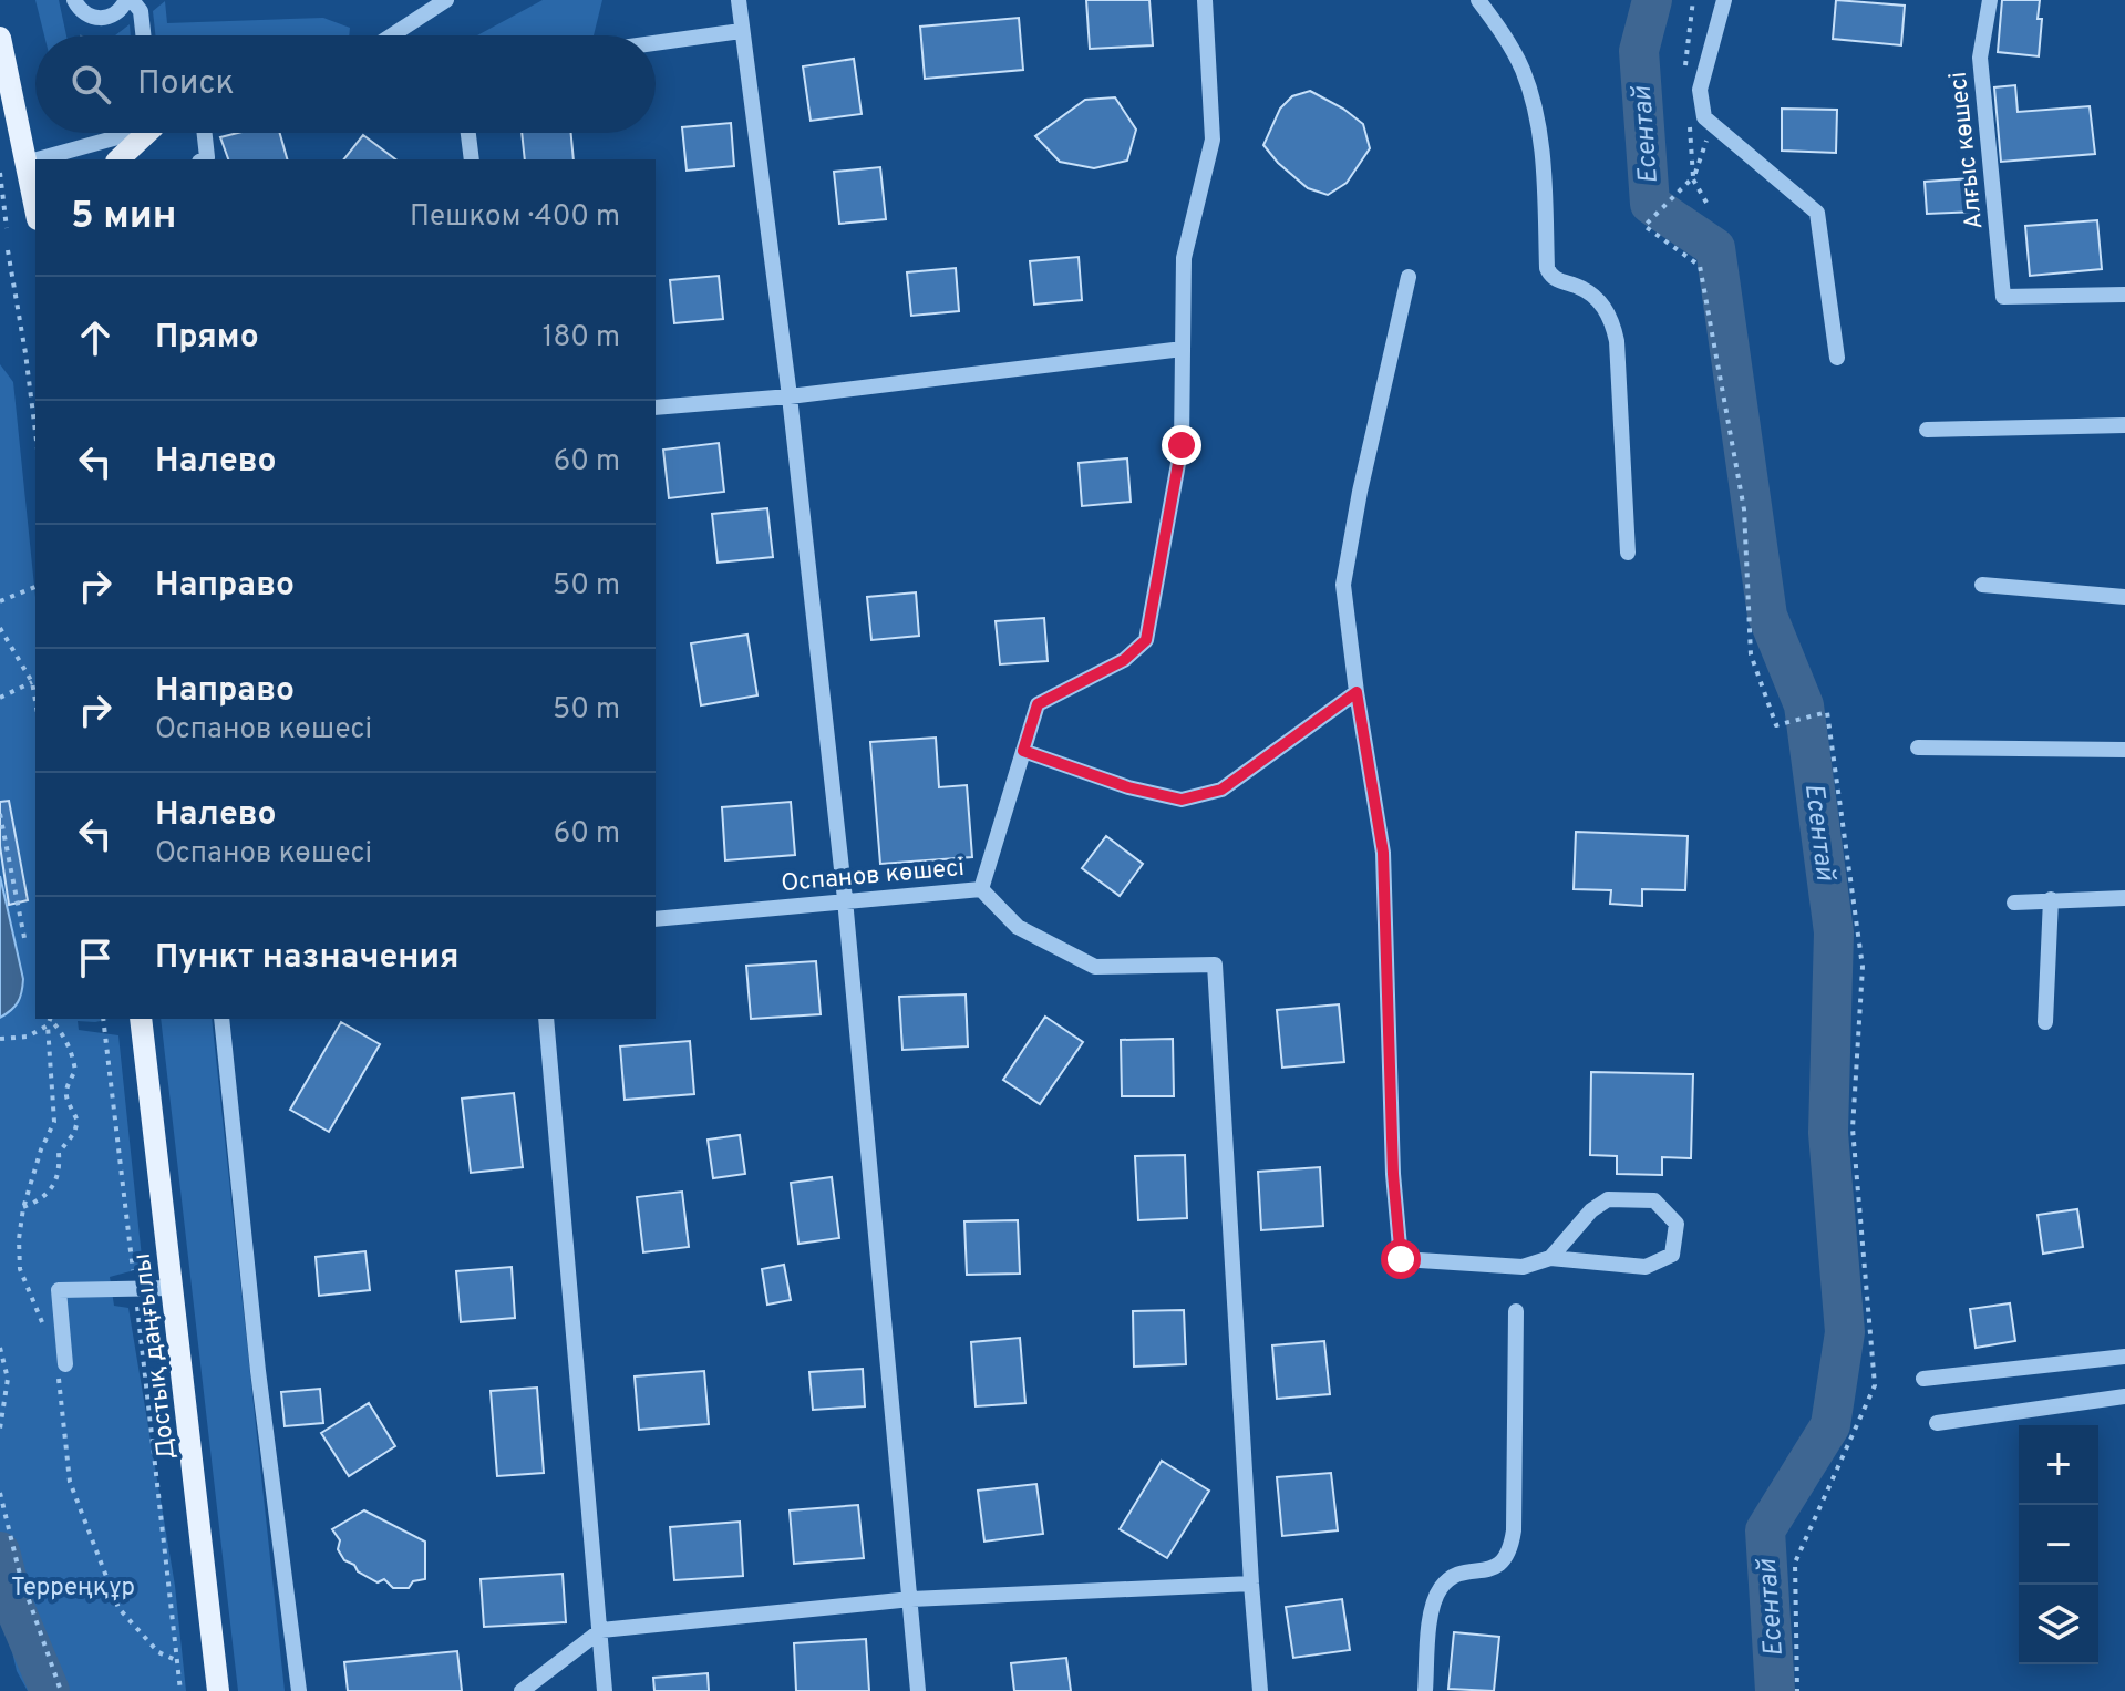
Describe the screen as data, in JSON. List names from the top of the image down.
{
  "streets": {
    "main road": ["Достық даңғылы"],
    "street": ["Алғыс көшесі", "Оспанов көшесі"]
  },
  "water": ["Есентай"],
  "parks": ["Терреңқұр"],
  "page": {
    "search": "Поиск",
    "heading": ["5 мин", "Пешком · 400 m"],
    "list": [
      ["Прямо", "180 m"],
      ["Налево", "60 m"],
      ["Направо", "50 m"],
      ["Направо", "Оспанов көшесі", "50 m"],
      ["Налево", "Оспанов көшесі", "60 m"],
      "Пункт назначения"
    ],
    "map_buttons": ["+", "−"]
  }
}
